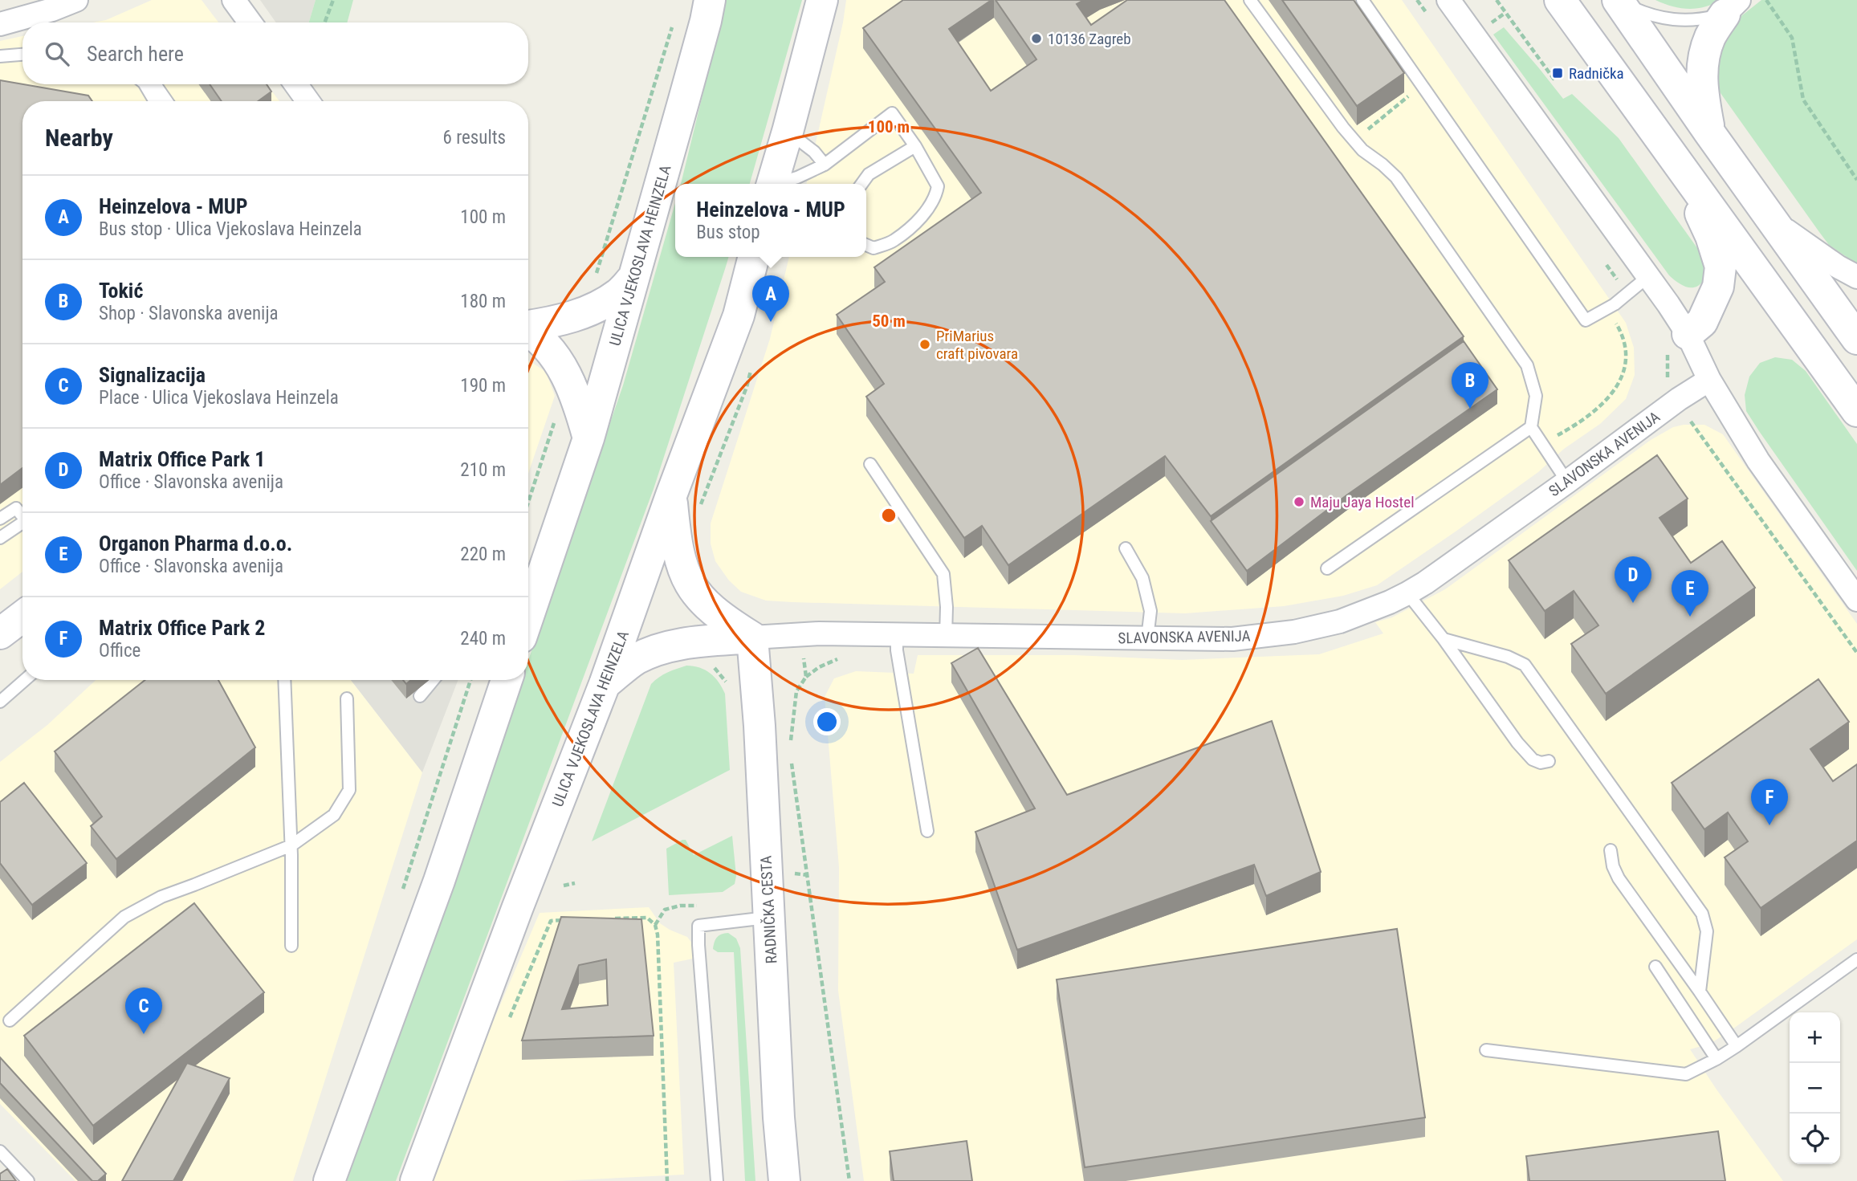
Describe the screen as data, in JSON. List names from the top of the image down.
{
  "streets": {
    "main road": ["ULICA VJEKOSLAVA HEINZELA", "RADNIČKA CESTA"],
    "street": ["SLAVONSKA AVENIJA"]
  },
  "crossings": [
    ["SLAVONSKA AVENIJA", "RADNIČKA CESTA"]
  ],
  "places": {
    "other": ["10136 Zagreb", "PriMarius craft pivovara", "Maju Jaya Hostel"],
    "transit": ["Radnička"]
  },
  "page": {
    "search": "Search here",
    "heading": ["Nearby", "6 results"],
    "list": [
      {
        "mark": "A",
        "name": "Heinzelova - MUP",
        "note": "Bus stop · Ulica Vjekoslava Heinzela",
        "value": "100 m"
      },
      {
        "mark": "B",
        "name": "Tokić",
        "note": "Shop · Slavonska avenija",
        "value": "180 m"
      },
      {
        "mark": "C",
        "name": "Signalizacija",
        "note": "Place · Ulica Vjekoslava Heinzela",
        "value": "190 m"
      },
      {
        "mark": "D",
        "name": "Matrix Office Park 1",
        "note": "Office · Slavonska avenija",
        "value": "210 m"
      },
      {
        "mark": "E",
        "name": "Organon Pharma d.o.o.",
        "note": "Office · Slavonska avenija",
        "value": "220 m"
      },
      {
        "mark": "F",
        "name": "Matrix Office Park 2",
        "note": "Office",
        "value": "240 m"
      }
    ],
    "popup": ["Heinzelova - MUP", "Bus stop"],
    "pins": [
      "A",
      "B",
      "D",
      "E",
      "F",
      "C"
    ],
    "map_buttons": ["+", "−"]
  },
  "rings": ["100 m", "50 m"]
}
